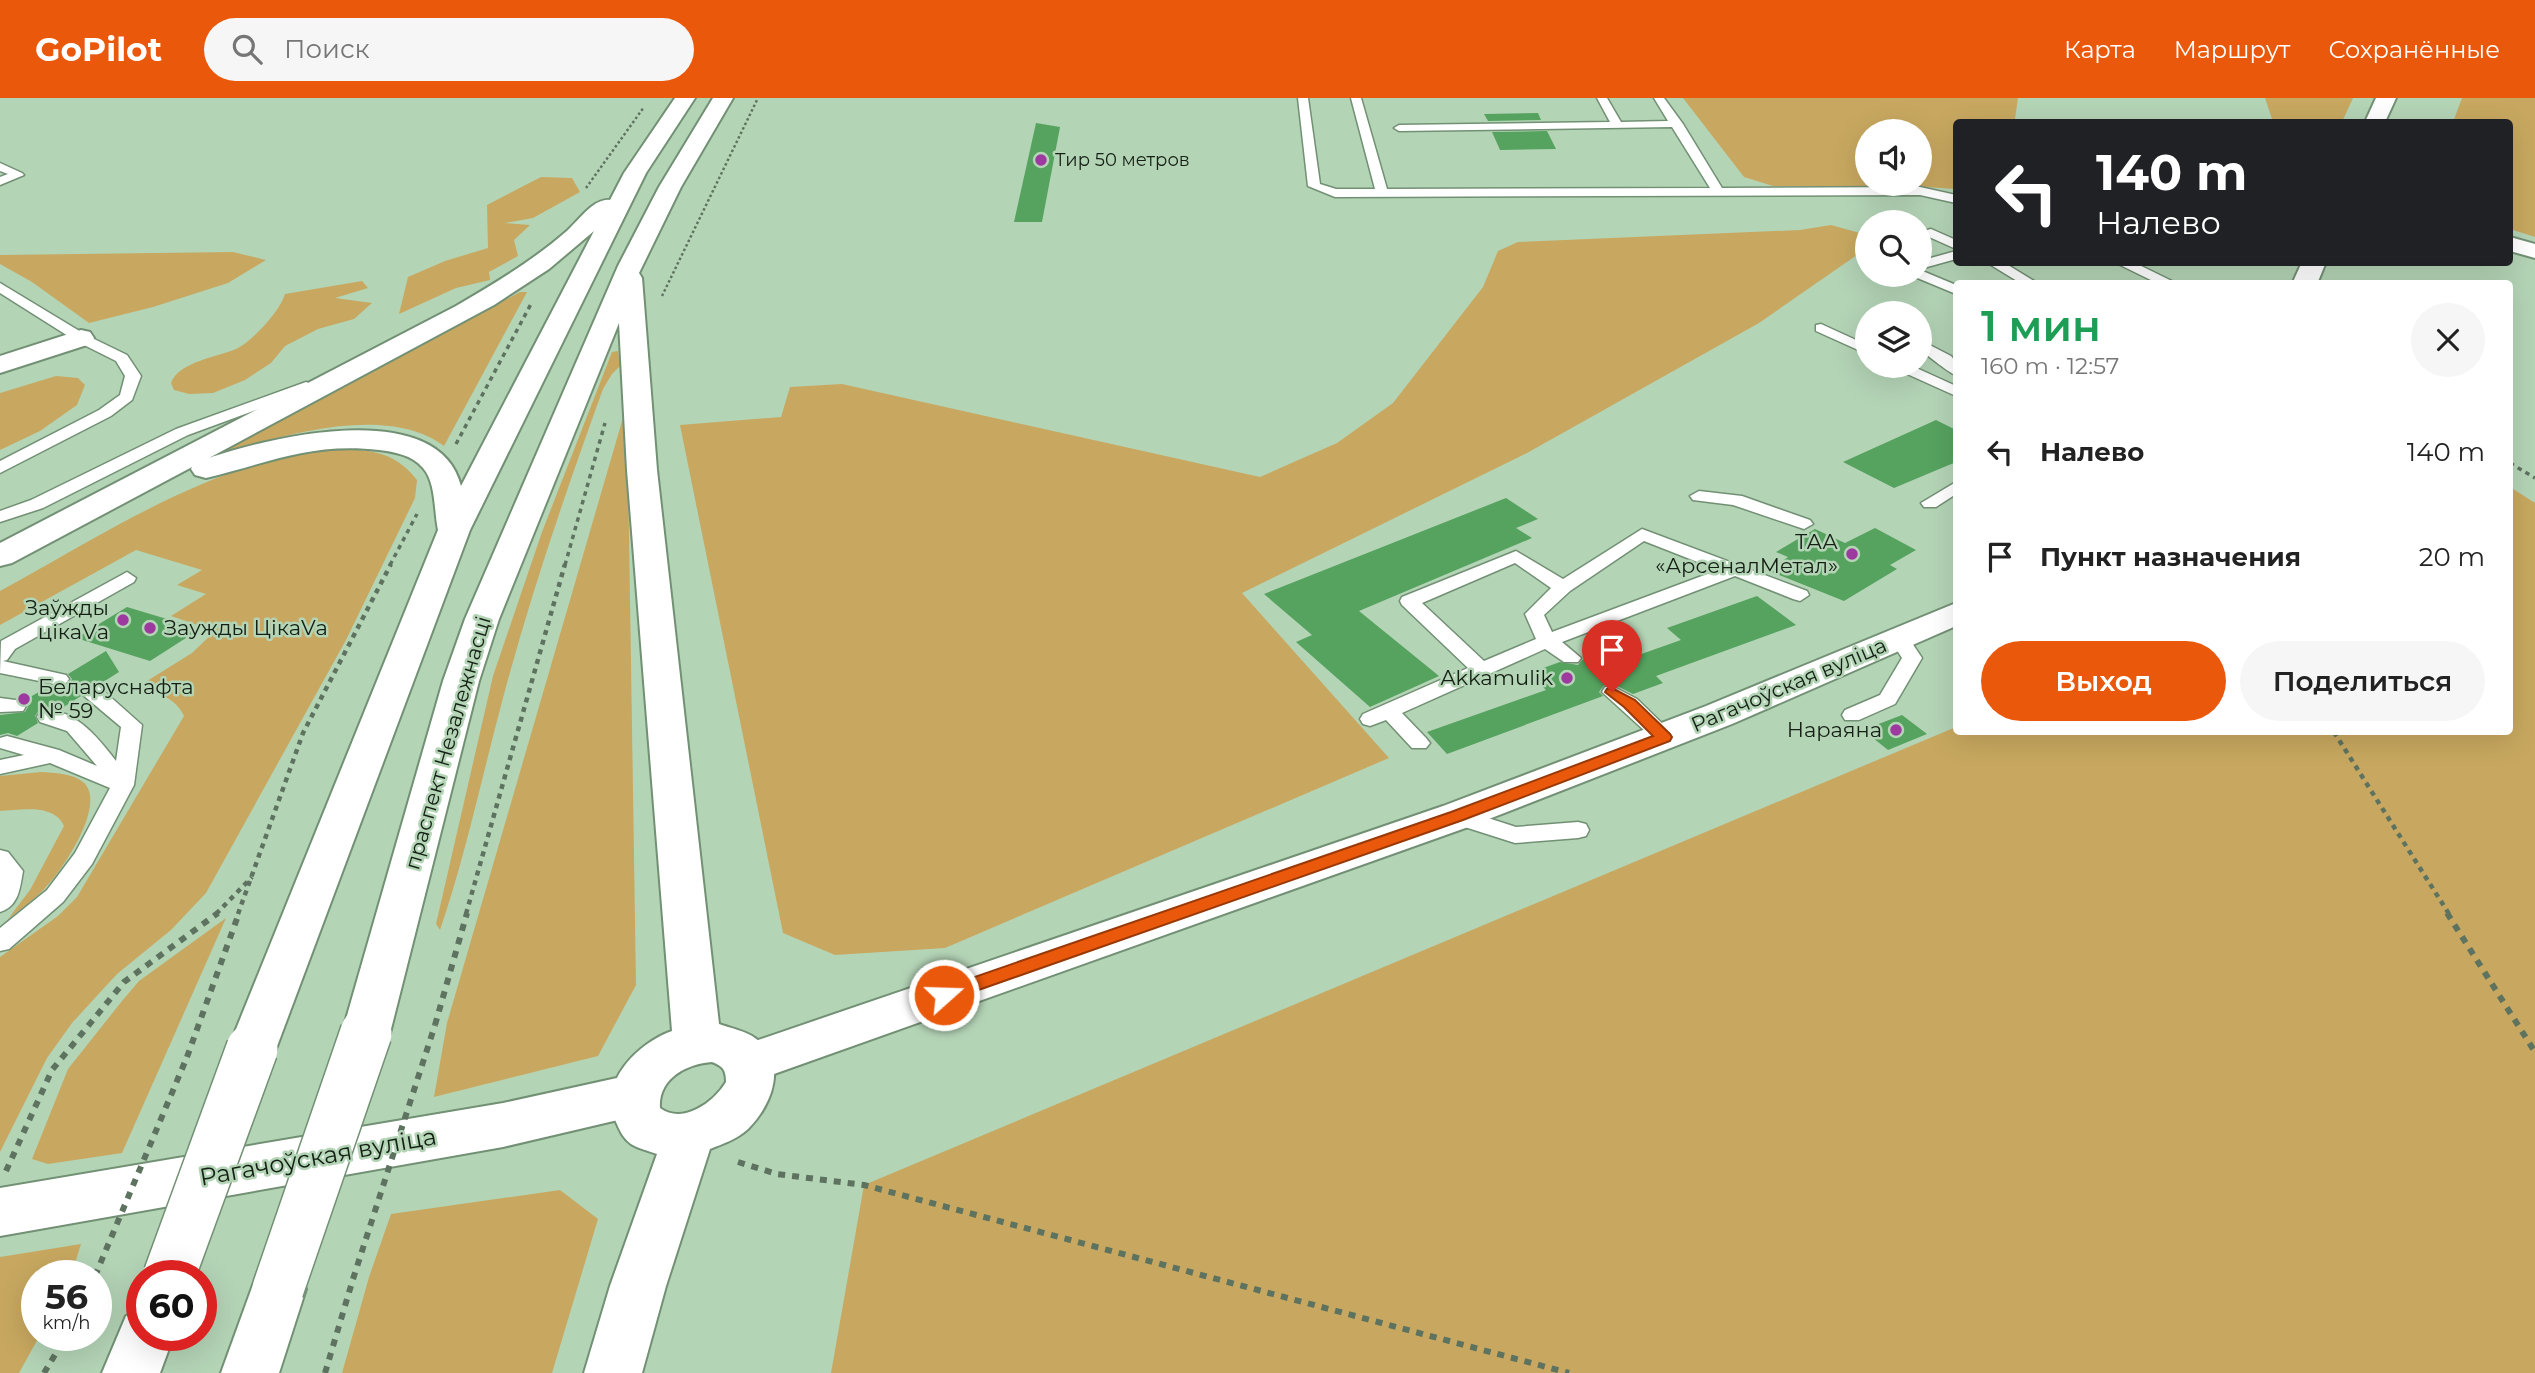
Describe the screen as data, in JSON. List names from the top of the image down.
{
  "streets": {
    "main road": ["Рагачоўская вуліца", "праспект Незалежнасці"]
  },
  "places": [
    "Тир 50 метров",
    "ТАА «АрсеналМетал»",
    "Заўжды цікаVа",
    "Заужды ЦікаVа",
    "Akkamulik",
    "Беларуснафта № 59",
    "Нараяна"
  ],
  "page": {
    "header": "GoPilot",
    "search": "Поиск",
    "nav": ["Карта", "Маршрут", "Сохранённые"],
    "turn": ["140 m", "Налево"],
    "heading": ["1 мин", "160 m · 12:57"],
    "list": [
      {
        "name": "Налево",
        "value": "140 m"
      },
      {
        "name": "Пункт назначения",
        "value": "20 m"
      }
    ],
    "buttons": ["Выход", "Поделиться"],
    "speed": "56 km/h",
    "limit": "60"
  }
}
